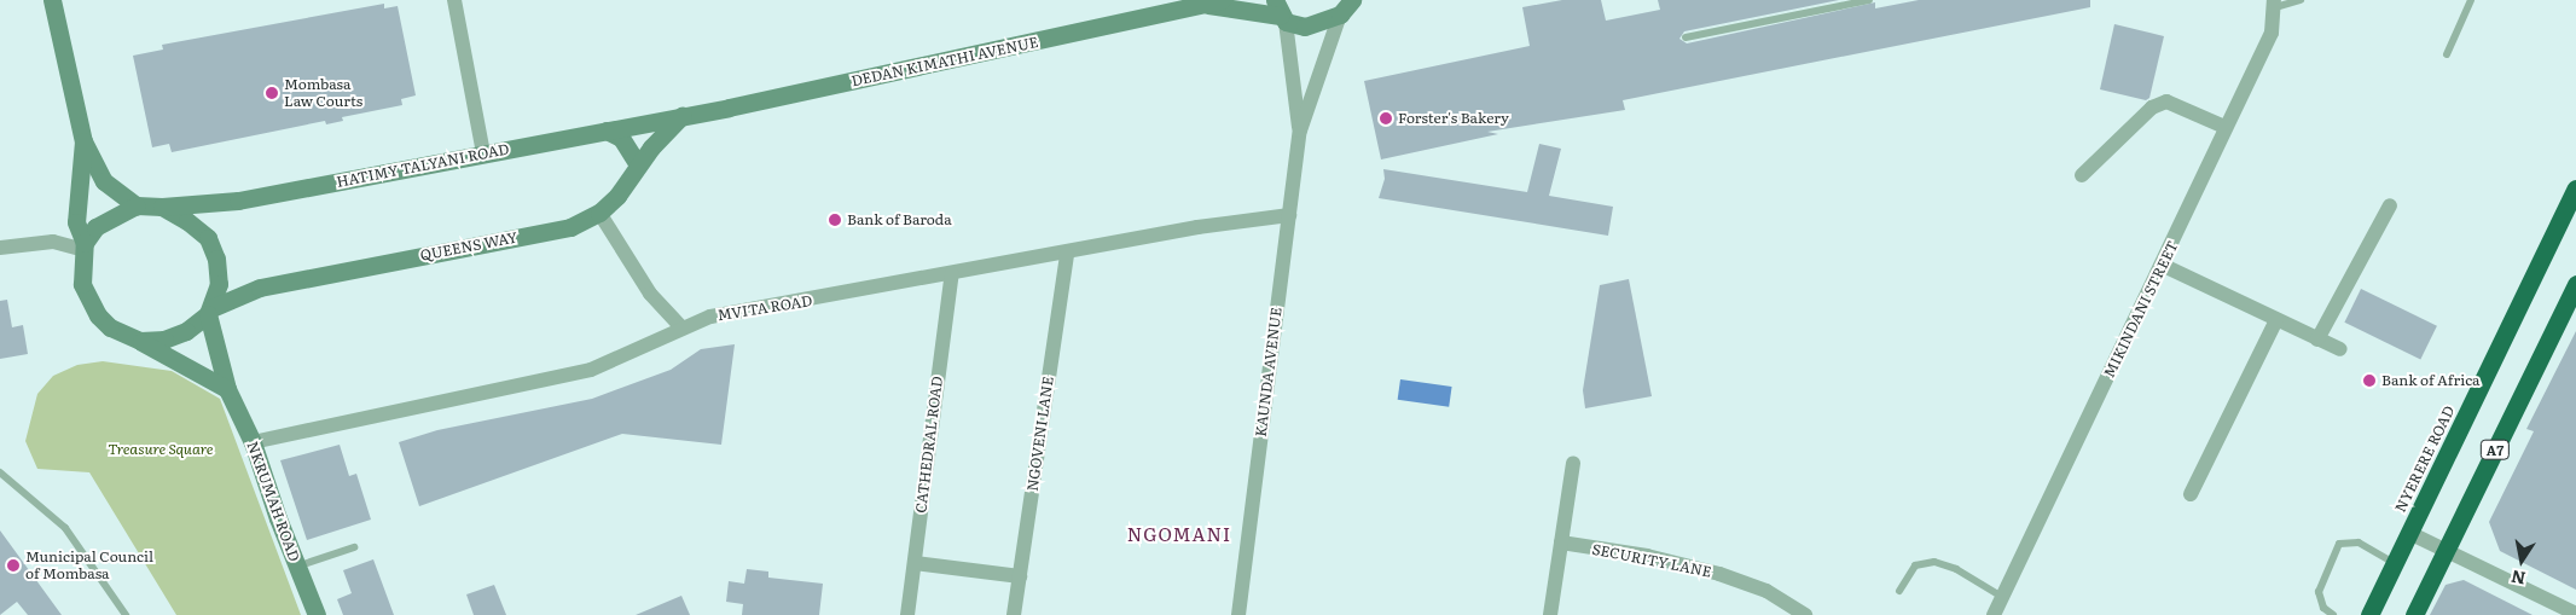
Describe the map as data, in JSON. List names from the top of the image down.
{
  "streets": {
    "highway": ["A7", "NYERERE ROAD"],
    "street": [
      "DEDAN KIMATHI AVENUE",
      "HATIMY TALYANI ROAD",
      "QUEENS WAY",
      "MVITA ROAD",
      "MIKINDANI STREET",
      "KAUNDA AVENUE",
      "NGOVENI LANE",
      "CATHEDRAL ROAD",
      "NKRUMAH ROAD",
      "SECURITY LANE"
    ]
  },
  "crossings": [
    ["DEDAN KIMATHI AVENUE", "HATIMY TALYANI ROAD"],
    ["DEDAN KIMATHI AVENUE", "QUEENS WAY"],
    ["HATIMY TALYANI ROAD", "QUEENS WAY"],
    ["HATIMY TALYANI ROAD", "NKRUMAH ROAD"],
    ["QUEENS WAY", "NKRUMAH ROAD"],
    ["MVITA ROAD", "KAUNDA AVENUE"],
    ["MVITA ROAD", "NGOVENI LANE"],
    ["MVITA ROAD", "CATHEDRAL ROAD"],
    ["MVITA ROAD", "NKRUMAH ROAD"]
  ],
  "districts": ["NGOMANI"],
  "parks": ["Treasure Square"],
  "places": [
    "Mombasa Law Courts",
    "Forster's Bakery",
    "Bank of Baroda",
    "Bank of Africa",
    "Municipal Council of Mombasa"
  ],
  "north": "bottom"
}
